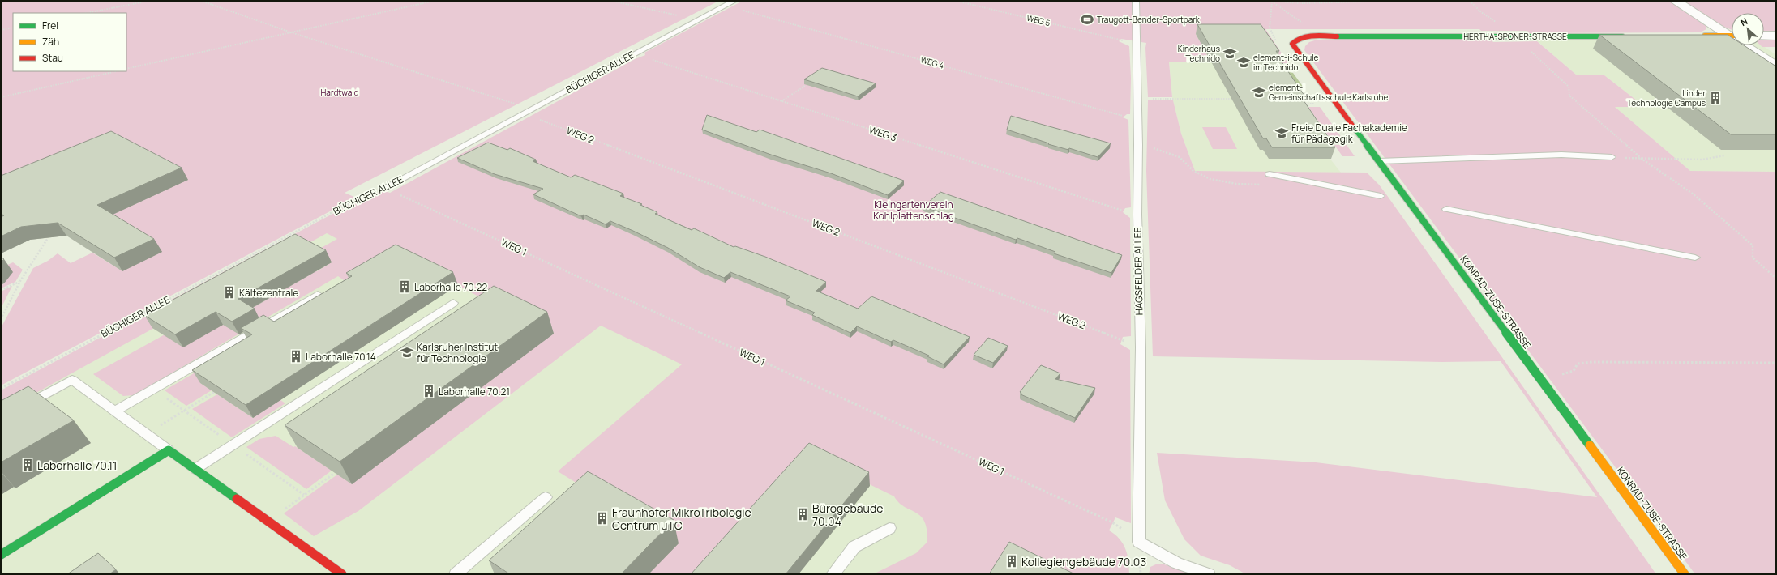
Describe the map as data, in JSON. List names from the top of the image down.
{
  "streets": {
    "street": ["HERTHA-SPONER-STRASSE", "KONRAD-ZUSE-STRASSE"],
    "lane": ["BÜCHIGER ALLEE", "HAGSFELDER ALLEE"],
    "path": [
      "WEG 5",
      "WEG 4",
      "WEG 3",
      "WEG 2",
      "WEG 1"
    ]
  },
  "crossings": [
    ["HERTHA-SPONER-STRASSE", "KONRAD-ZUSE-STRASSE"],
    ["WEG 4", "BÜCHIGER ALLEE"],
    ["WEG 4", "HAGSFELDER ALLEE"]
  ],
  "parks": ["Hardtwald", "Kleingartenverein Kohlplattenschlag"],
  "places": {
    "sports": ["Traugott-Bender-Sportpark"],
    "school or university": [
      "Kinderhaus Technido",
      "element-i-Schule im Technido",
      "element-i Gemeinschaftsschule Karlsruhe",
      "Freie Duale Fachakademie für Pädagogik",
      "Karlsruher Institut für Technologie"
    ],
    "building": [
      "Linder Technologie Campus",
      "Laborhalle 70.22",
      "Kältezentrale",
      "Laborhalle 70.14",
      "Laborhalle 70.21",
      "Laborhalle 70.11",
      "Bürogebäude 70.04",
      "Fraunhofer MikroTribologie Centrum µTC",
      "Kollegiengebäude 70.03"
    ]
  },
  "legend": ["Frei", "Zäh", "Stau"],
  "north": "top left"
}
